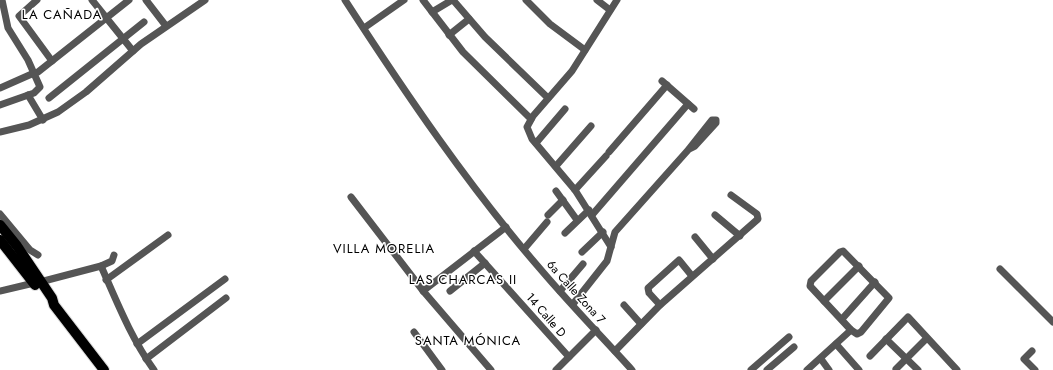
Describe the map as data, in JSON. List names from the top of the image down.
{
  "streets": {
    "street": ["6a Calle Zona 7", "14 Calle D"]
  },
  "districts": [
    "LA CAÑADA",
    "VILLA MORELIA",
    "LAS CHARCAS II",
    "SANTA MÓNICA"
  ]
}
